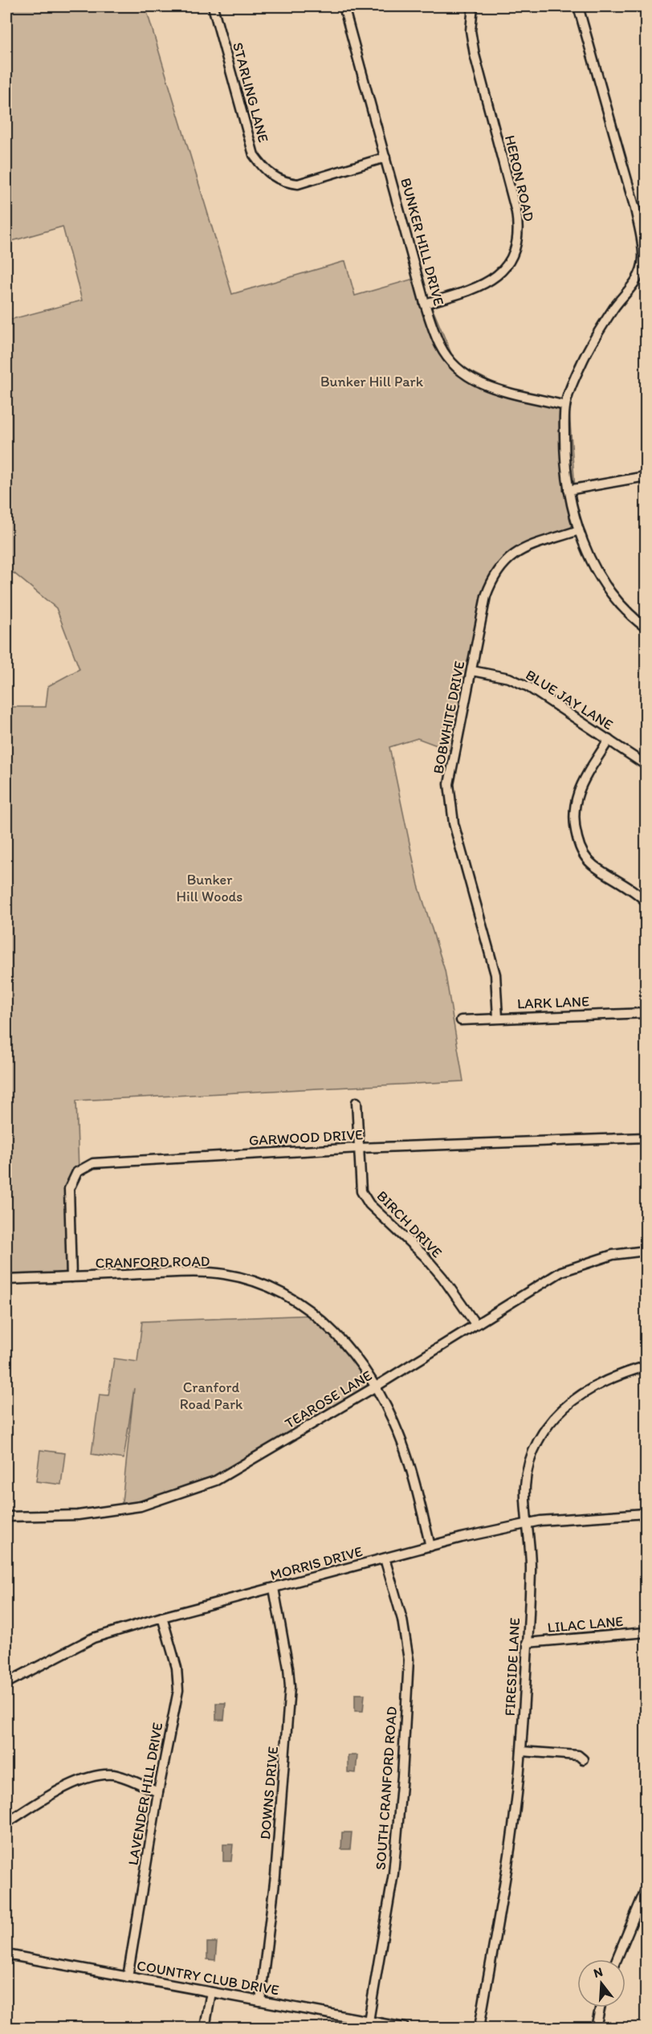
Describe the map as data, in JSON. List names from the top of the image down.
{
  "streets": {
    "street": [
      "STARLING LANE",
      "HERON ROAD",
      "BUNKER HILL DRIVE",
      "BLUE JAY LANE",
      "BOBWHITE DRIVE",
      "LARK LANE",
      "GARWOOD DRIVE",
      "BIRCH DRIVE",
      "CRANFORD ROAD",
      "TEAROSE LANE",
      "MORRIS DRIVE",
      "LILAC LANE",
      "FIRESIDE LANE",
      "SOUTH CRANFORD ROAD",
      "DOWNS DRIVE",
      "LAVENDER HILL DRIVE",
      "COUNTRY CLUB DRIVE"
    ]
  },
  "crossings": [
    ["STARLING LANE", "BUNKER HILL DRIVE"],
    ["HERON ROAD", "BUNKER HILL DRIVE"],
    ["BLUE JAY LANE", "BOBWHITE DRIVE"],
    ["BOBWHITE DRIVE", "LARK LANE"],
    ["GARWOOD DRIVE", "BIRCH DRIVE"],
    ["GARWOOD DRIVE", "CRANFORD ROAD"],
    ["BIRCH DRIVE", "TEAROSE LANE"],
    ["CRANFORD ROAD", "TEAROSE LANE"],
    ["CRANFORD ROAD", "MORRIS DRIVE"],
    ["MORRIS DRIVE", "FIRESIDE LANE"],
    ["MORRIS DRIVE", "SOUTH CRANFORD ROAD"],
    ["MORRIS DRIVE", "DOWNS DRIVE"],
    ["MORRIS DRIVE", "LAVENDER HILL DRIVE"],
    ["LILAC LANE", "FIRESIDE LANE"],
    ["SOUTH CRANFORD ROAD", "COUNTRY CLUB DRIVE"],
    ["DOWNS DRIVE", "COUNTRY CLUB DRIVE"],
    ["LAVENDER HILL DRIVE", "COUNTRY CLUB DRIVE"]
  ],
  "parks": ["Bunker Hill Park", "Bunker Hill Woods", "Cranford Road Park"],
  "north": "top"
}
